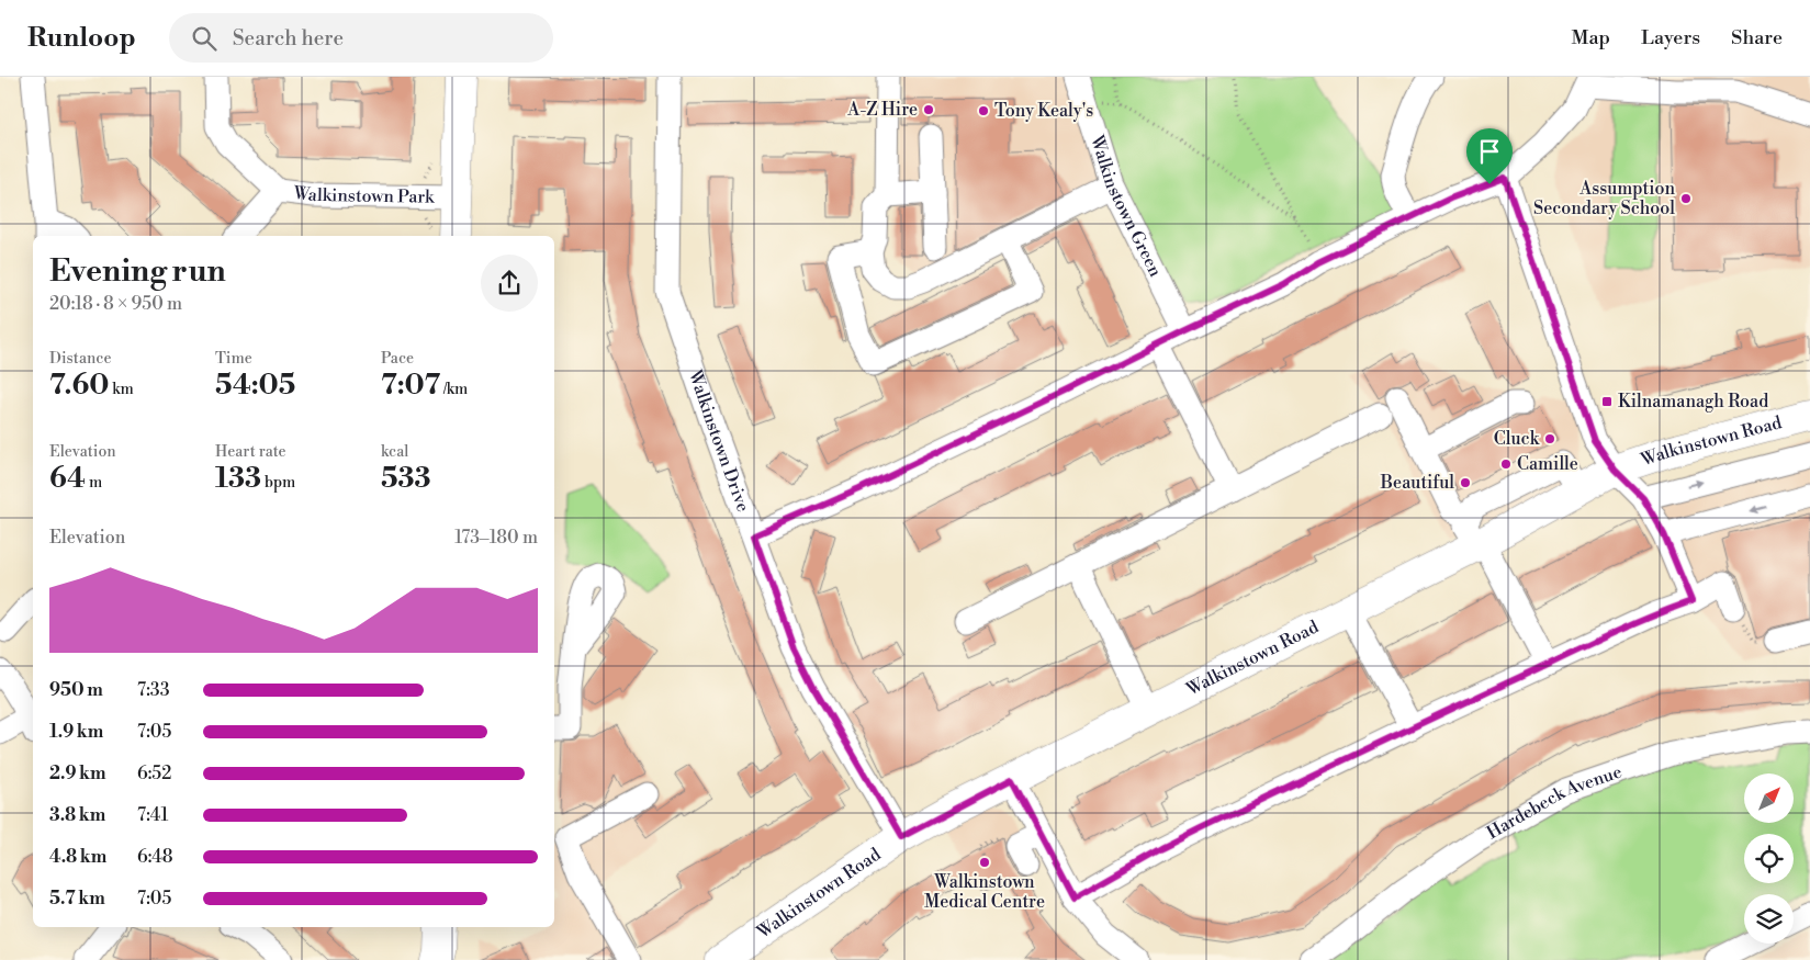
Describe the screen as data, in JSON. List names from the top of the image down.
{
  "streets": {
    "main road": ["Walkinstown Road"],
    "street": [
      "Walkinstown Park",
      "Walkinstown Green",
      "Walkinstown Drive",
      "Hardebeck Avenue"
    ]
  },
  "crossings": [
    ["Walkinstown Drive", "Walkinstown Road"]
  ],
  "places": {
    "other": [
      "A-Z Hire",
      "Tony Kealy's",
      "Assumption Secondary School",
      "Cluck",
      "Camille",
      "Beautiful",
      "Walkinstown Medical Centre"
    ],
    "transit": ["Kilnamanagh Road"]
  },
  "north": "top right",
  "page": {
    "header": "Runloop",
    "search": "Search here",
    "nav": ["Map", "Layers", "Share"],
    "heading": ["Evening run", "20:18 · 8 × 950 m"],
    "stats": [
      ["Distance", "7.60 km"],
      ["Time", "54:05"],
      ["Pace", "7:07 /km"],
      ["Elevation", "64 m"],
      ["Heart rate", "133 bpm"],
      ["kcal", "533"]
    ],
    "chart": ["Elevation", "173–180 m"],
    "list": [
      {
        "name": "950 m",
        "note": "7:33"
      },
      {
        "name": "1.9 km",
        "note": "7:05"
      },
      {
        "name": "2.9 km",
        "note": "6:52"
      },
      {
        "name": "3.8 km",
        "note": "7:41"
      },
      {
        "name": "4.8 km",
        "note": "6:48"
      },
      {
        "name": "5.7 km",
        "note": "7:05"
      }
    ]
  }
}
